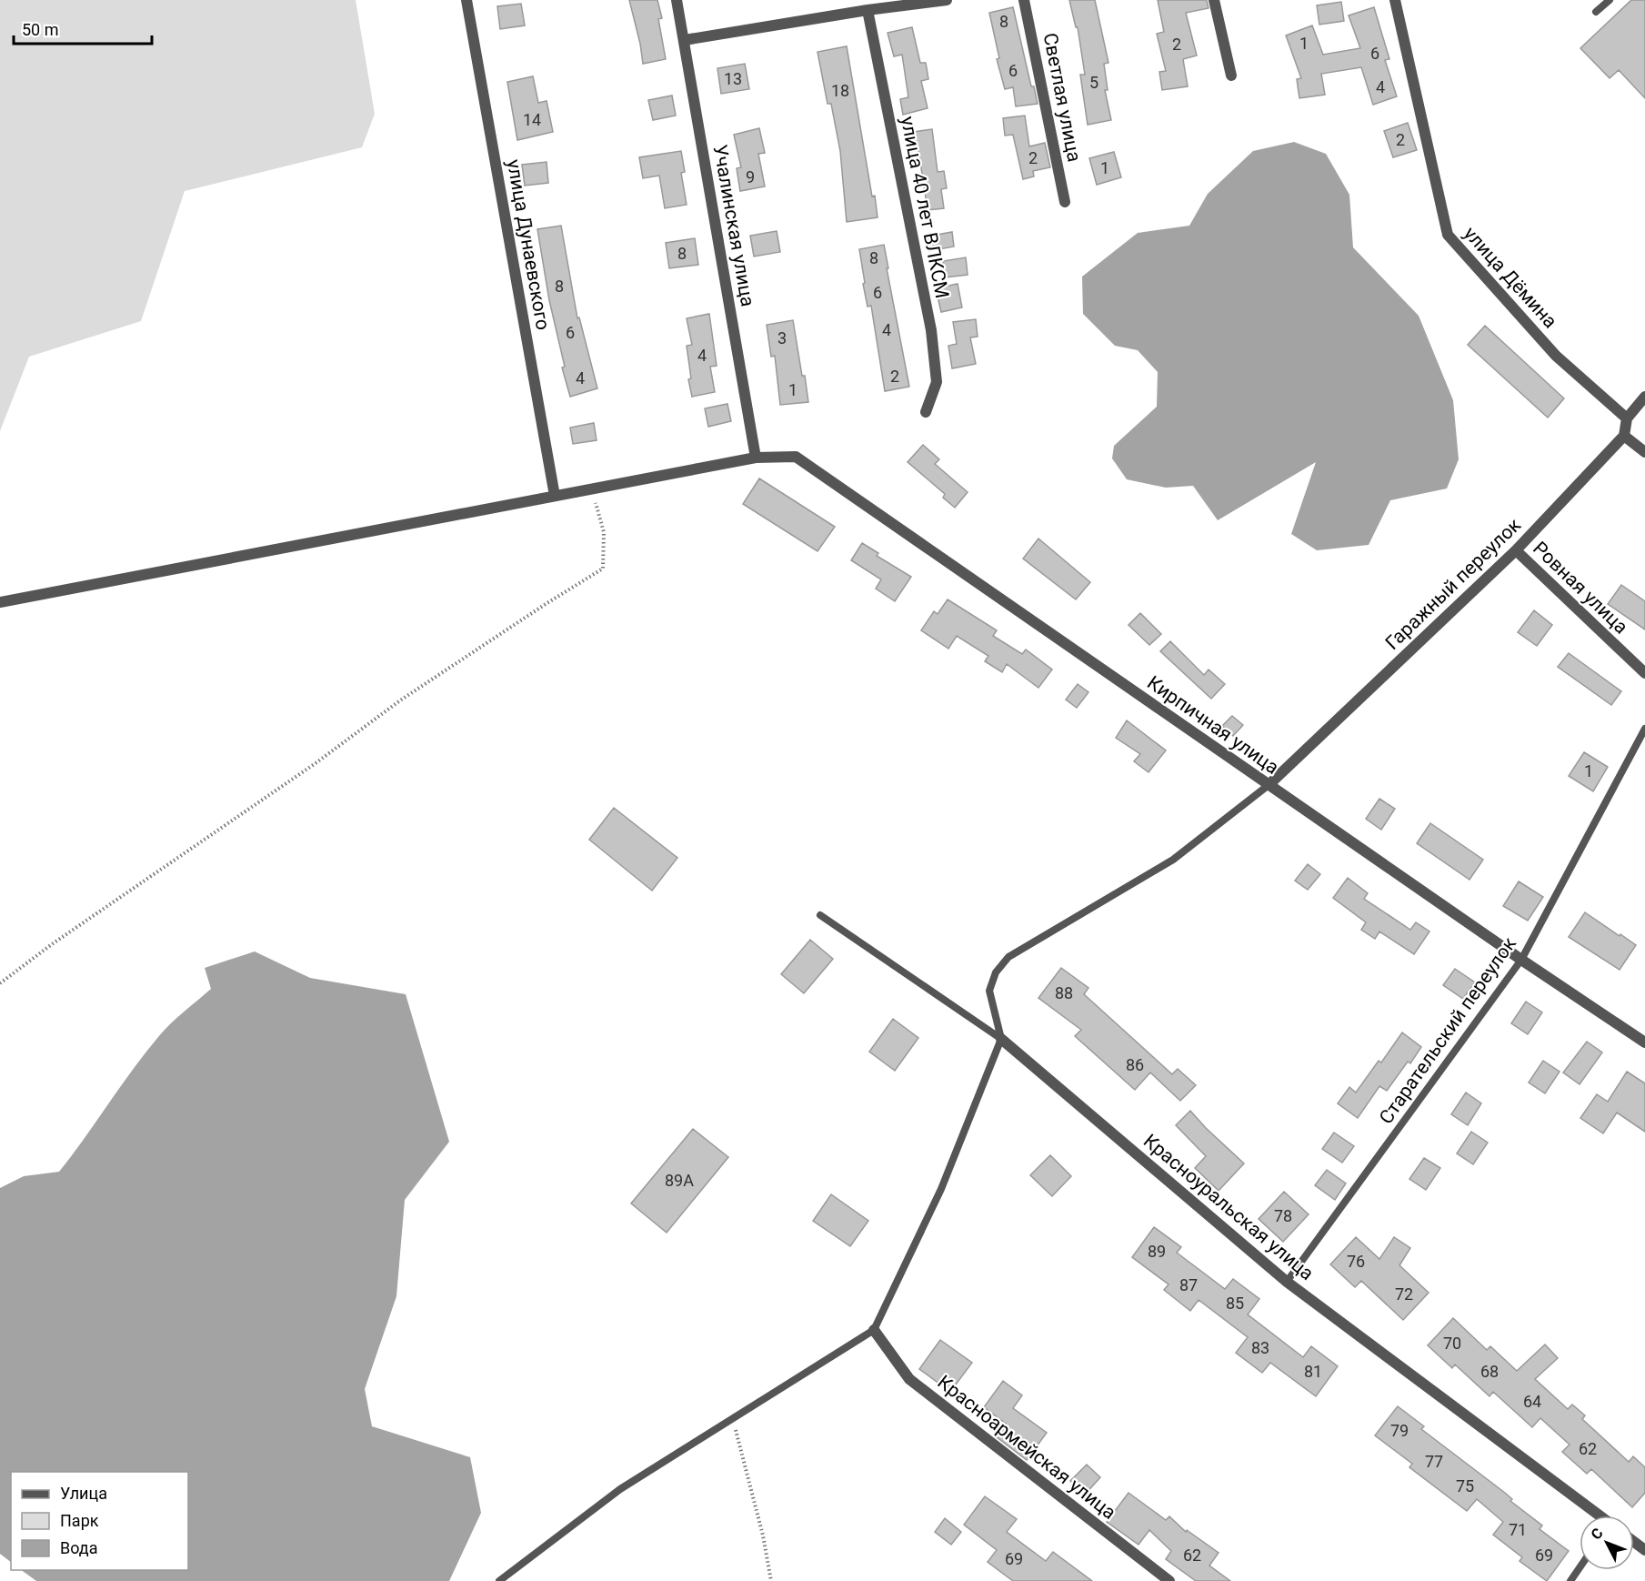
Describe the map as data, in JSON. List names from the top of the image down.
{
  "streets": {
    "street": [
      "Светлая улица",
      "улица 40 лет ВЛКСМ",
      "Учалинская улица",
      "улица Дунаевского",
      "улица Дёмина",
      "Гаражный переулок",
      "Ровная улица",
      "Кирпичная улица",
      "Красноуральская улица",
      "Красноармейская улица"
    ],
    "lane": ["Старательский переулок"]
  },
  "crossings": [
    ["Учалинская улица", "Кирпичная улица"],
    ["улица Дунаевского", "Кирпичная улица"],
    ["Гаражный переулок", "Ровная улица"],
    ["Гаражный переулок", "Кирпичная улица"],
    ["Кирпичная улица", "Старательский переулок"],
    ["Старательский переулок", "Красноуральская улица"]
  ],
  "house_numbers": [
    "8",
    "1",
    "2",
    "6",
    "6",
    "13",
    "5",
    "4",
    "18",
    "14",
    "2",
    "2",
    "1",
    "9",
    "8",
    "8",
    "8",
    "6",
    "4",
    "6",
    "3",
    "4",
    "2",
    "4",
    "1",
    "1",
    "88",
    "86",
    "89А",
    "78",
    "89",
    "76",
    "87",
    "72",
    "85",
    "70",
    "83",
    "81",
    "68",
    "64",
    "79",
    "62",
    "77",
    "75",
    "71",
    "62",
    "69",
    "69"
  ],
  "legend": ["Улица", "Парк", "Вода"],
  "scale_bar": "50 m",
  "north": "top left"
}
